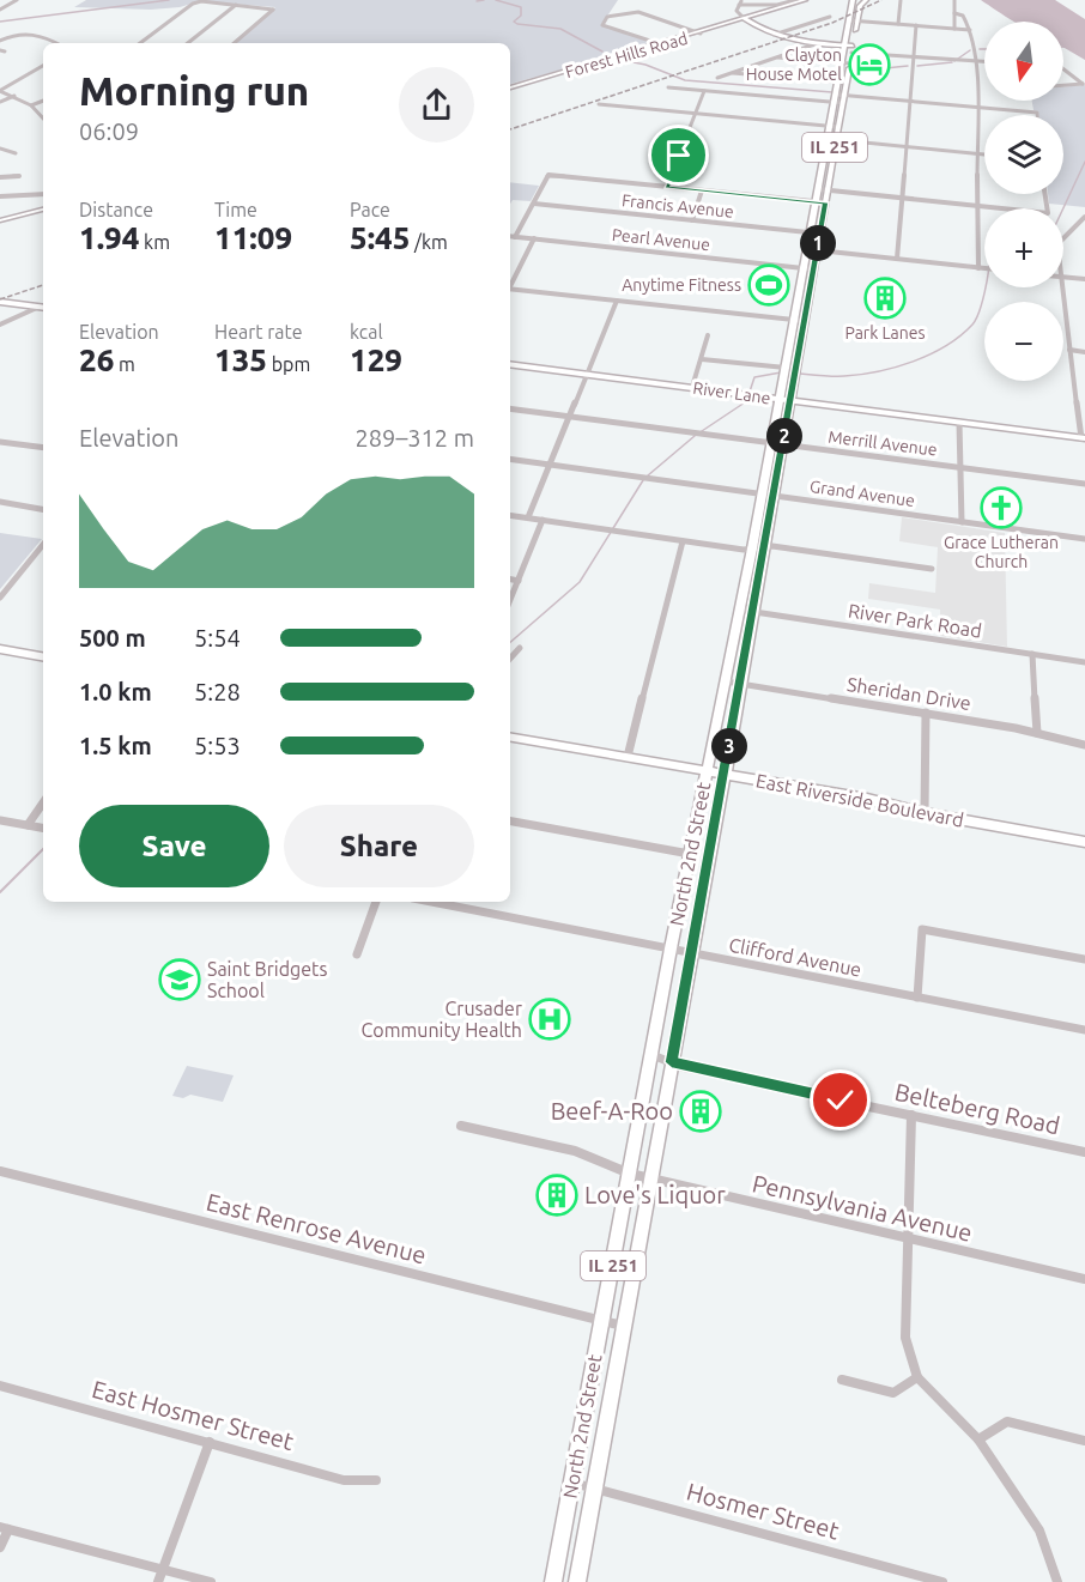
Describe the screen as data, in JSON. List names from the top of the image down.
{
  "streets": {
    "main road": ["IL 251", "East Riverside Boulevard", "North 2nd Street"],
    "street": [
      "Forest Hills Road",
      "Francis Avenue",
      "Pearl Avenue",
      "River Lane",
      "Merrill Avenue",
      "Grand Avenue",
      "River Park Road",
      "Sheridan Drive",
      "Clifford Avenue",
      "Belteberg Road",
      "Pennsylvania Avenue",
      "East Renrose Avenue",
      "East Hosmer Street",
      "Hosmer Street"
    ]
  },
  "crossings": [
    ["Francis Avenue", "North 2nd Street"],
    ["Pearl Avenue", "North 2nd Street"],
    ["River Lane", "North 2nd Street"],
    ["Merrill Avenue", "North 2nd Street"],
    ["Grand Avenue", "North 2nd Street"],
    ["River Park Road", "North 2nd Street"],
    ["Sheridan Drive", "North 2nd Street"],
    ["East Riverside Boulevard", "North 2nd Street"],
    ["North 2nd Street", "Clifford Avenue"],
    ["North 2nd Street", "Belteberg Road"],
    ["North 2nd Street", "Pennsylvania Avenue"],
    ["North 2nd Street", "East Renrose Avenue"],
    ["North 2nd Street", "Hosmer Street"]
  ],
  "places": {
    "hotel": ["Clayton House Motel"],
    "sports": ["Anytime Fitness"],
    "building": ["Park Lanes", "Beef-A-Roo", "Love's Liquor"],
    "church": ["Grace Lutheran Church"],
    "school or university": ["Saint Bridgets School"],
    "hospital": ["Crusader Community Health"]
  },
  "north": "bottom",
  "page": {
    "map_buttons": ["+", "−"],
    "heading": ["Morning run", "06:09"],
    "stats": [
      ["Distance", "1.94 km"],
      ["Time", "11:09"],
      ["Pace", "5:45 /km"],
      ["Elevation", "26 m"],
      ["Heart rate", "135 bpm"],
      ["kcal", "129"]
    ],
    "pins": ["1", "2", "3"],
    "chart": ["Elevation", "289–312 m"],
    "list": [
      {
        "name": "500 m",
        "note": "5:54"
      },
      {
        "name": "1.0 km",
        "note": "5:28"
      },
      {
        "name": "1.5 km",
        "note": "5:53"
      }
    ],
    "buttons": ["Save", "Share"]
  }
}
